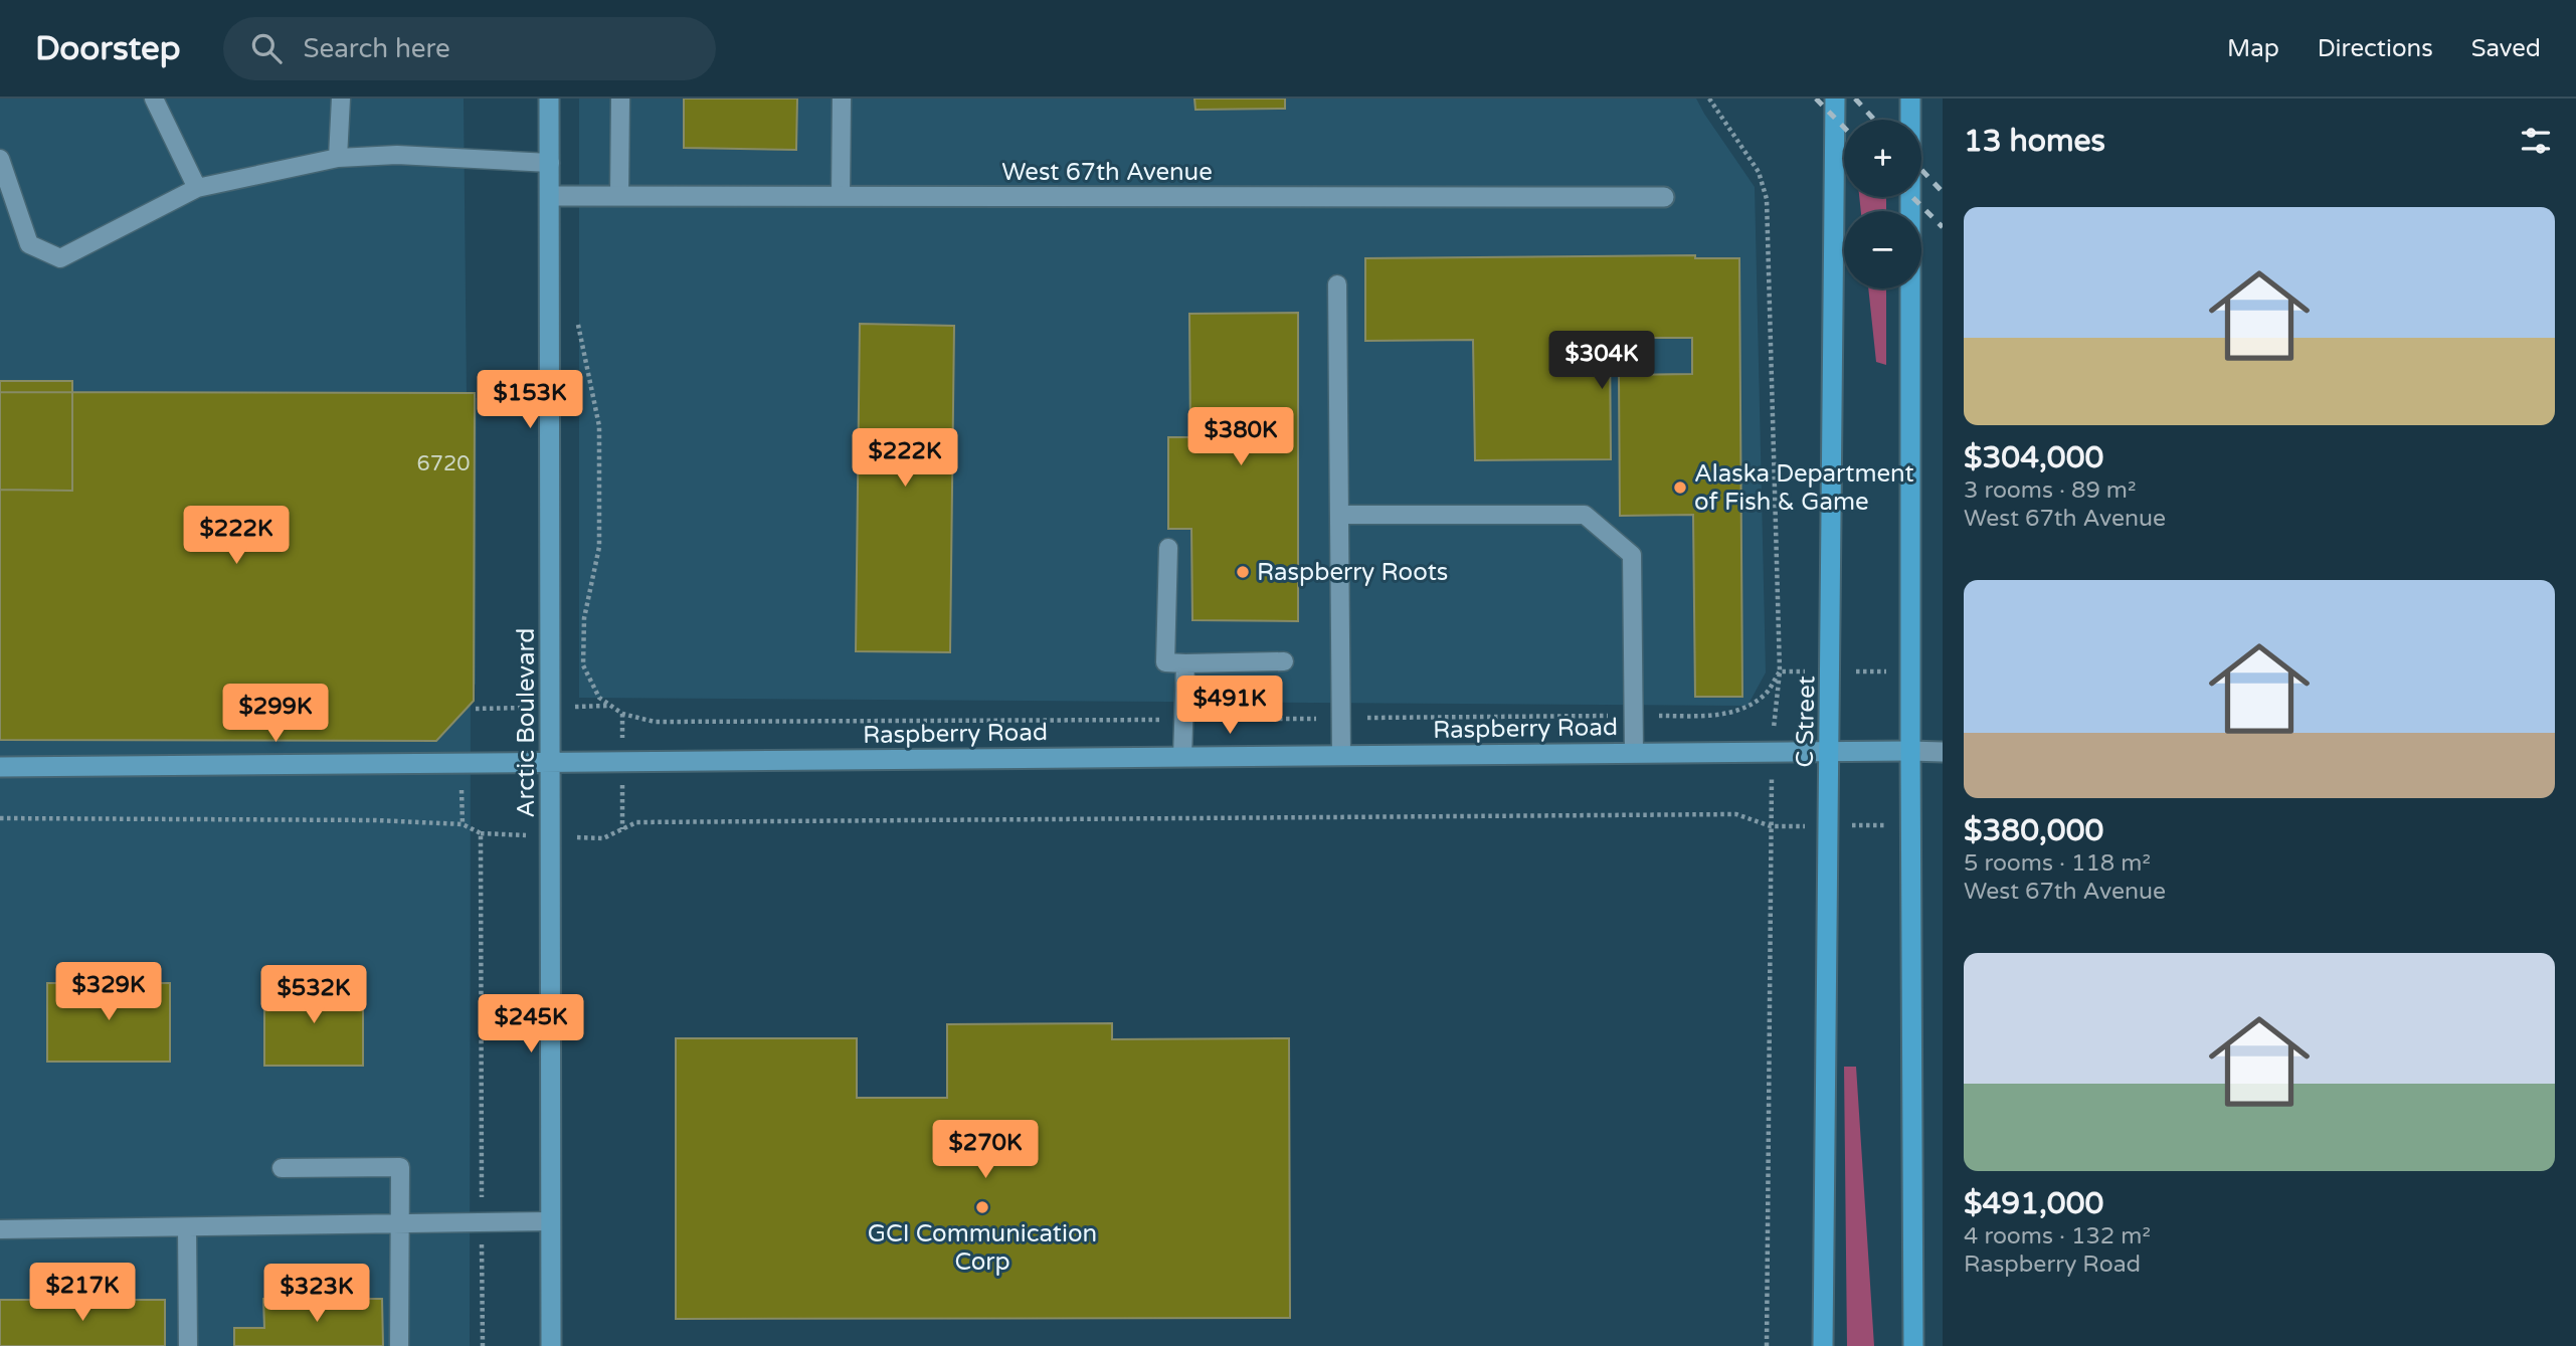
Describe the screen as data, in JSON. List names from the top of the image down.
{
  "streets": {
    "main road": ["C Street", "Arctic Boulevard", "Raspberry Road"],
    "street": ["West 67th Avenue"]
  },
  "crossings": [
    ["West 67th Avenue", "Arctic Boulevard"],
    ["C Street", "Raspberry Road"],
    ["Arctic Boulevard", "Raspberry Road"]
  ],
  "places": ["Alaska Department of Fish & Game", "Raspberry Roots", "GCI Communication Corp"],
  "house_numbers": ["6720"],
  "page": {
    "header": "Doorstep",
    "search": "Search here",
    "nav": ["Map", "Directions", "Saved"],
    "heading": "13 homes",
    "map_buttons": ["+", "−"],
    "list": [
      {
        "name": "$304,000",
        "note": "3 rooms · 89 m² · West 67th Avenue"
      },
      {
        "name": "$380,000",
        "note": "5 rooms · 118 m² · West 67th Avenue"
      },
      {
        "name": "$491,000",
        "note": "4 rooms · 132 m² · Raspberry Road"
      }
    ],
    "price": [
      "$304K",
      "$153K",
      "$380K",
      "$222K",
      "$222K",
      "$491K",
      "$299K",
      "$329K",
      "$532K",
      "$245K",
      "$270K",
      "$217K",
      "$323K"
    ]
  }
}
